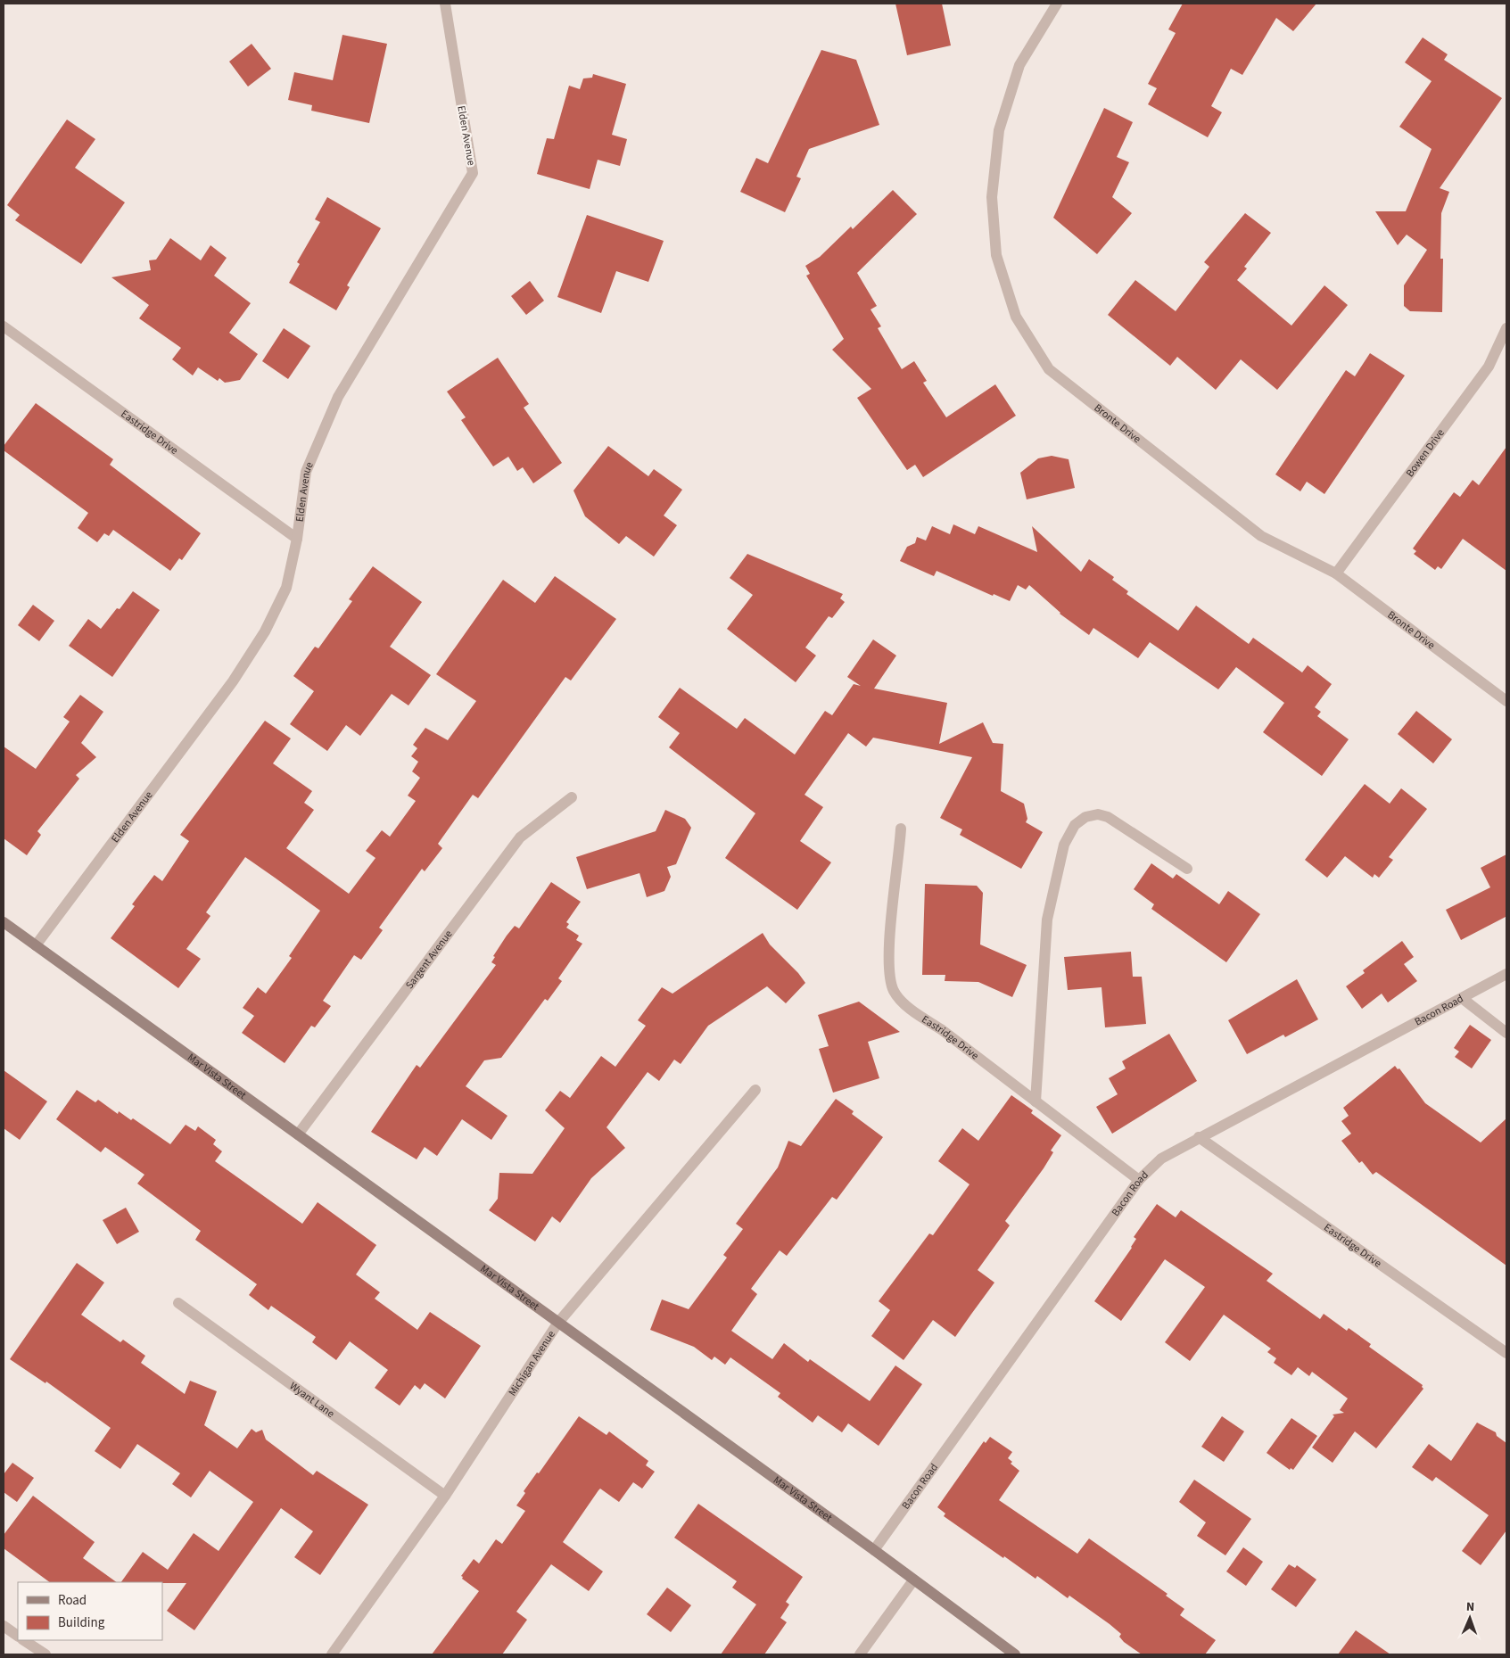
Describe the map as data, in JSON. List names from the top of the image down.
{
  "streets": {
    "street": [
      "Elden Avenue",
      "Bronte Drive",
      "Eastridge Drive",
      "Bowen Drive",
      "Sargent Avenue",
      "Bacon Road",
      "Mar Vista Street",
      "Michigan Avenue",
      "Wyant Lane"
    ]
  },
  "crossings": [
    ["Elden Avenue", "Eastridge Drive"],
    ["Elden Avenue", "Mar Vista Street"],
    ["Bronte Drive", "Bowen Drive"],
    ["Eastridge Drive", "Bacon Road"],
    ["Sargent Avenue", "Mar Vista Street"],
    ["Bacon Road", "Mar Vista Street"],
    ["Mar Vista Street", "Michigan Avenue"],
    ["Michigan Avenue", "Wyant Lane"]
  ],
  "legend": ["Road", "Building"],
  "north": "top"
}
